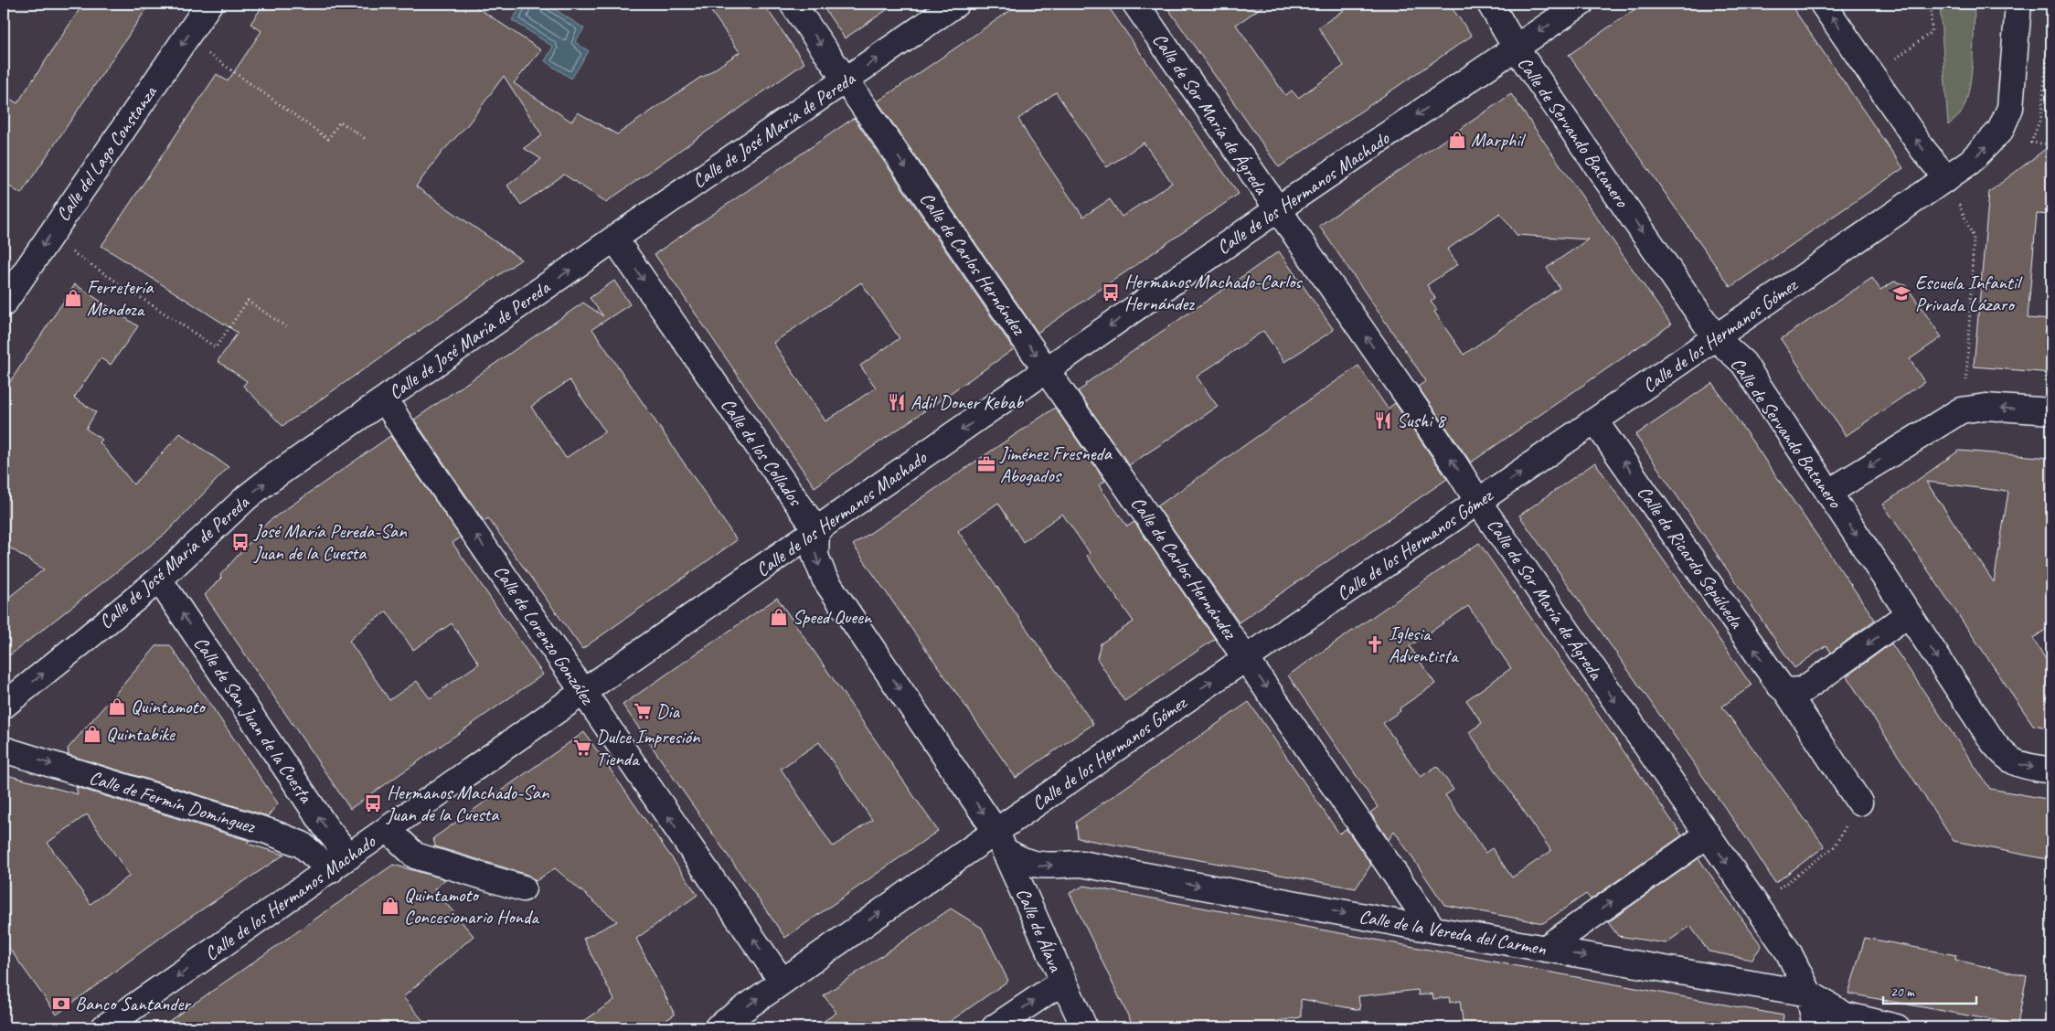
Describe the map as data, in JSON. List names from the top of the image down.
{
  "streets": {
    "street": [
      "Calle de Sor María de Ágreda",
      "Calle de José María de Pereda",
      "Calle de Servando Batanero",
      "Calle del Lago Constanza",
      "Calle de los Hermanos Machado",
      "Calle de Carlos Hernández",
      "Calle de los Hermanos Gómez",
      "Calle de los Collados",
      "Calle de Ricardo Sepúlveda",
      "Calle de Lorenzo González",
      "Calle de San Juan de la Cuesta",
      "Calle de Fermín Domínguez",
      "Calle de Álava",
      "Calle de la Vereda del Carmen"
    ]
  },
  "crossings": [
    ["Calle de Sor María de Ágreda", "Calle de los Hermanos Machado"],
    ["Calle de Sor María de Ágreda", "Calle de los Hermanos Gómez"],
    ["Calle de Sor María de Ágreda", "Calle de la Vereda del Carmen"],
    ["Calle de José María de Pereda", "Calle de Carlos Hernández"],
    ["Calle de José María de Pereda", "Calle de los Collados"],
    ["Calle de José María de Pereda", "Calle de Lorenzo González"],
    ["Calle de José María de Pereda", "Calle de San Juan de la Cuesta"],
    ["Calle de Servando Batanero", "Calle de los Hermanos Machado"],
    ["Calle de Servando Batanero", "Calle de los Hermanos Gómez"],
    ["Calle de los Hermanos Machado", "Calle de Carlos Hernández"],
    ["Calle de los Hermanos Machado", "Calle de los Collados"],
    ["Calle de los Hermanos Machado", "Calle de Lorenzo González"],
    ["Calle de los Hermanos Machado", "Calle de San Juan de la Cuesta"],
    ["Calle de los Hermanos Machado", "Calle de Fermín Domínguez"],
    ["Calle de Carlos Hernández", "Calle de los Hermanos Gómez"],
    ["Calle de Carlos Hernández", "Calle de la Vereda del Carmen"],
    ["Calle de los Hermanos Gómez", "Calle de Ricardo Sepúlveda"],
    ["Calle de los Hermanos Gómez", "Calle de Lorenzo González"],
    ["Calle de los Hermanos Gómez", "Calle de Álava"],
    ["Calle de los Hermanos Gómez", "Calle de la Vereda del Carmen"],
    ["Calle de San Juan de la Cuesta", "Calle de Fermín Domínguez"],
    ["Calle de Álava", "Calle de la Vereda del Carmen"]
  ],
  "one_way": [
    "Calle de José María de Pereda",
    "Calle de Servando Batanero",
    "Calle del Lago Constanza",
    "Calle de los Hermanos Machado",
    "Calle de Carlos Hernández",
    "Calle de los Hermanos Gómez",
    "Calle de los Collados",
    "Calle de Ricardo Sepúlveda",
    "Calle de Lorenzo González",
    "Calle de San Juan de la Cuesta",
    "Calle de Fermín Domínguez",
    "Calle de la Vereda del Carmen"
  ],
  "places": {
    "shop": [
      "Marphil",
      "Ferretería Mendoza",
      "Speed Queen",
      "Quintamoto",
      "Quintabike",
      "Quintamoto Concesionario Honda"
    ],
    "bus stop": ["Hermanos Machado-Carlos Hernández", "José María Pereda-San Juan de la Cuesta", "Hermanos Machado-San Juan de la Cuesta"],
    "school or university": ["Escuela Infantil Privada Lázaro"],
    "restaurant": ["Adil Doner Kebab", "Sushi 8"],
    "office": ["Jiménez Fresneda Abogados"],
    "church": ["Iglesia Adventista"],
    "supermarket": ["Dia", "Dulce Impresión Tienda"],
    "bank": ["Banco Santander"]
  },
  "scale_bar": "20 m"
}
